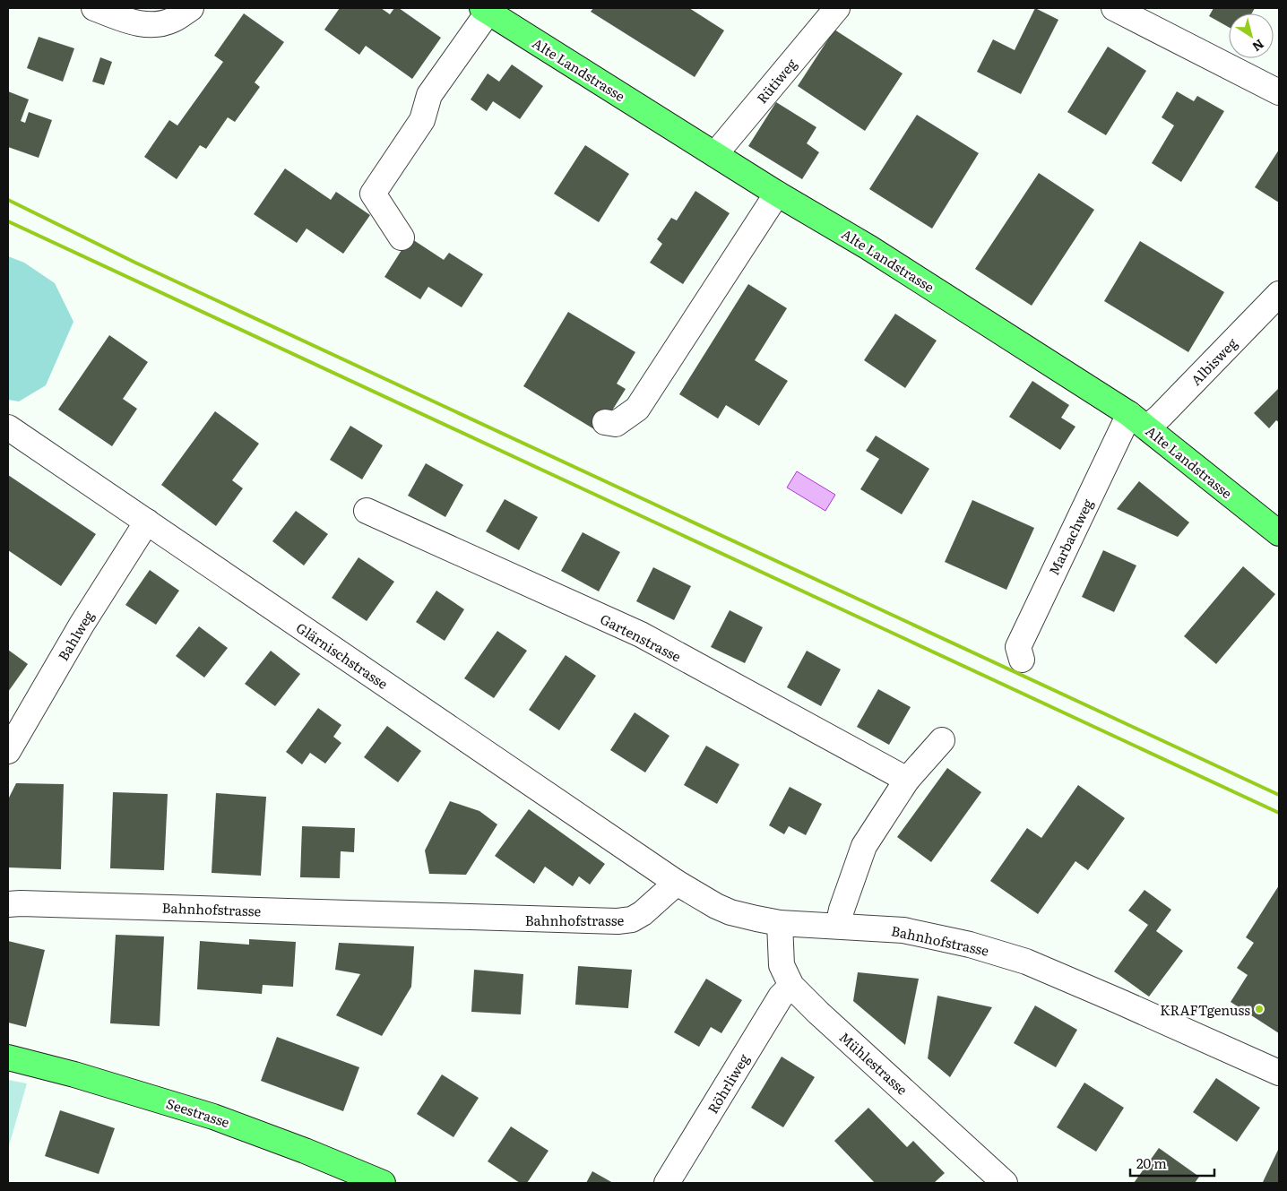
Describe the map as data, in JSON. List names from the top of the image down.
{
  "streets": {
    "main road": ["Alte Landstrasse", "Seestrasse"],
    "street": [
      "Rütiweg",
      "Albisweg",
      "Marbachweg",
      "Bahlweg",
      "Gartenstrasse",
      "Glärnischstrasse",
      "Bahnhofstrasse",
      "Mühlestrasse",
      "Röhrliweg"
    ]
  },
  "crossings": [
    ["Alte Landstrasse", "Rütiweg"],
    ["Alte Landstrasse", "Albisweg"],
    ["Alte Landstrasse", "Marbachweg"],
    ["Albisweg", "Marbachweg"],
    ["Bahlweg", "Glärnischstrasse"],
    ["Glärnischstrasse", "Bahnhofstrasse"],
    ["Bahnhofstrasse", "Mühlestrasse"],
    ["Mühlestrasse", "Röhrliweg"]
  ],
  "places": ["KRAFTgenuss"],
  "scale_bar": "20 m",
  "north": "bottom right"
}
